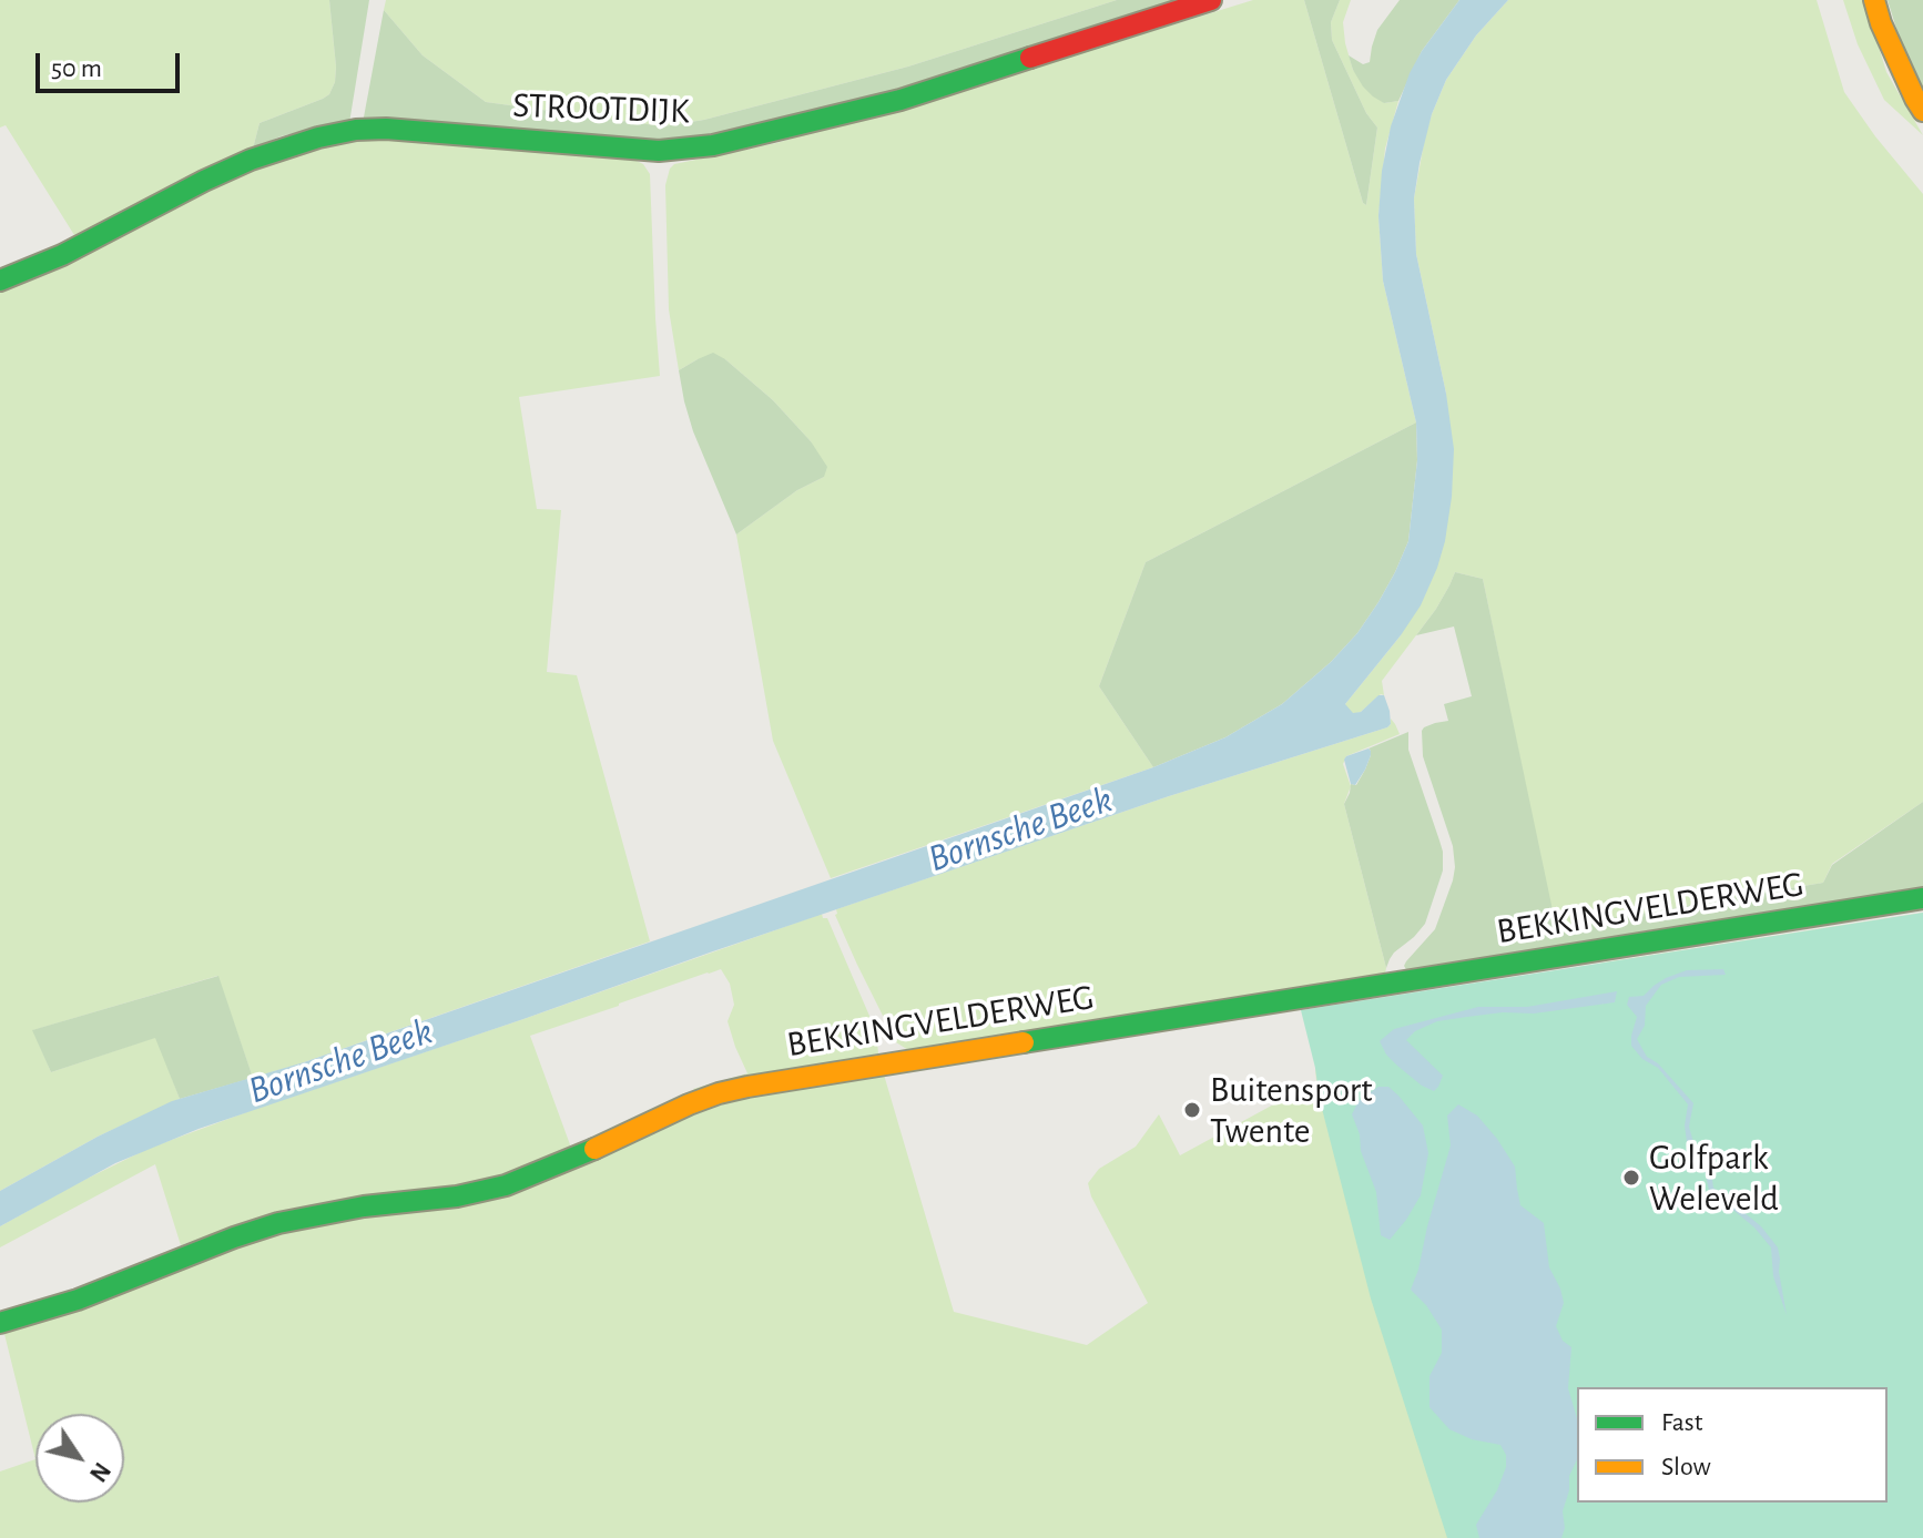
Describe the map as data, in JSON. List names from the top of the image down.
{
  "streets": {
    "street": ["STROOTDIJK", "BEKKINGVELDERWEG"]
  },
  "water": ["Bornsche Beek"],
  "places": ["Buitensport Twente", "Golfpark Weleveld"],
  "legend": ["Fast", "Slow"],
  "scale_bar": "50 m",
  "north": "bottom right"
}
